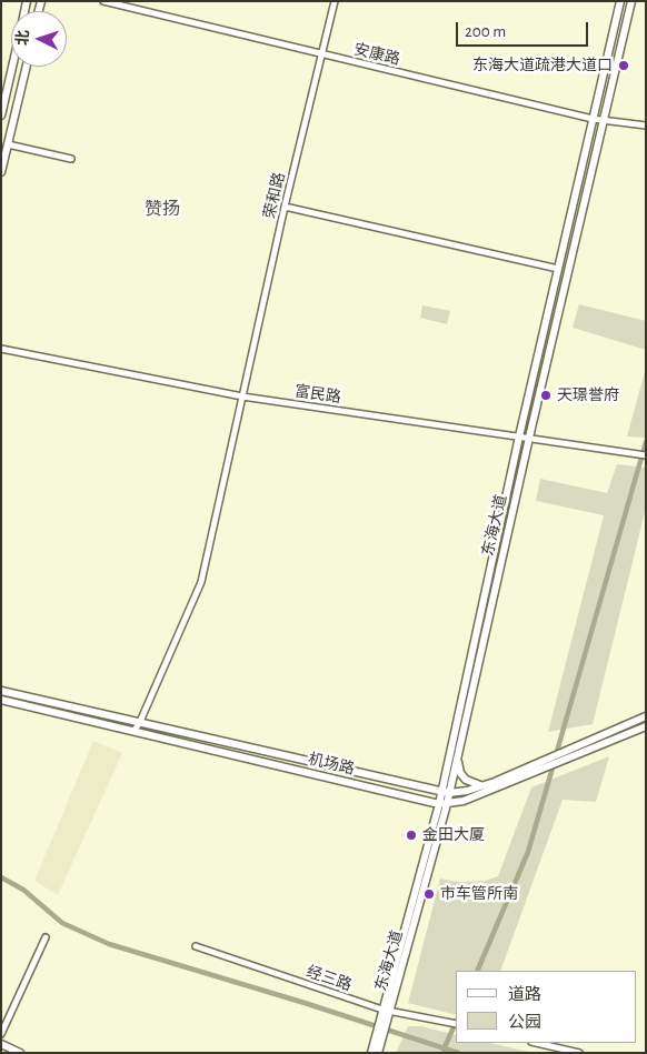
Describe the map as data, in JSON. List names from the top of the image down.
{
  "streets": {
    "main road": ["东海大道", "机场路"],
    "street": [
      "安康路",
      "荣和路",
      "富民路",
      "经三路"
    ]
  },
  "crossings": [
    ["安康路", "荣和路"],
    ["安康路", "东海大道"],
    ["荣和路", "富民路"],
    ["荣和路", "机场路"],
    ["富民路", "东海大道"],
    ["东海大道", "机场路"],
    ["东海大道", "经三路"]
  ],
  "districts": ["赞扬"],
  "places": [
    "东海大道疏港大道口",
    "天璟誉府",
    "金田大厦",
    "市车管所南"
  ],
  "legend": ["道路", "公园"],
  "scale_bar": "200 m",
  "north": "left"
}
